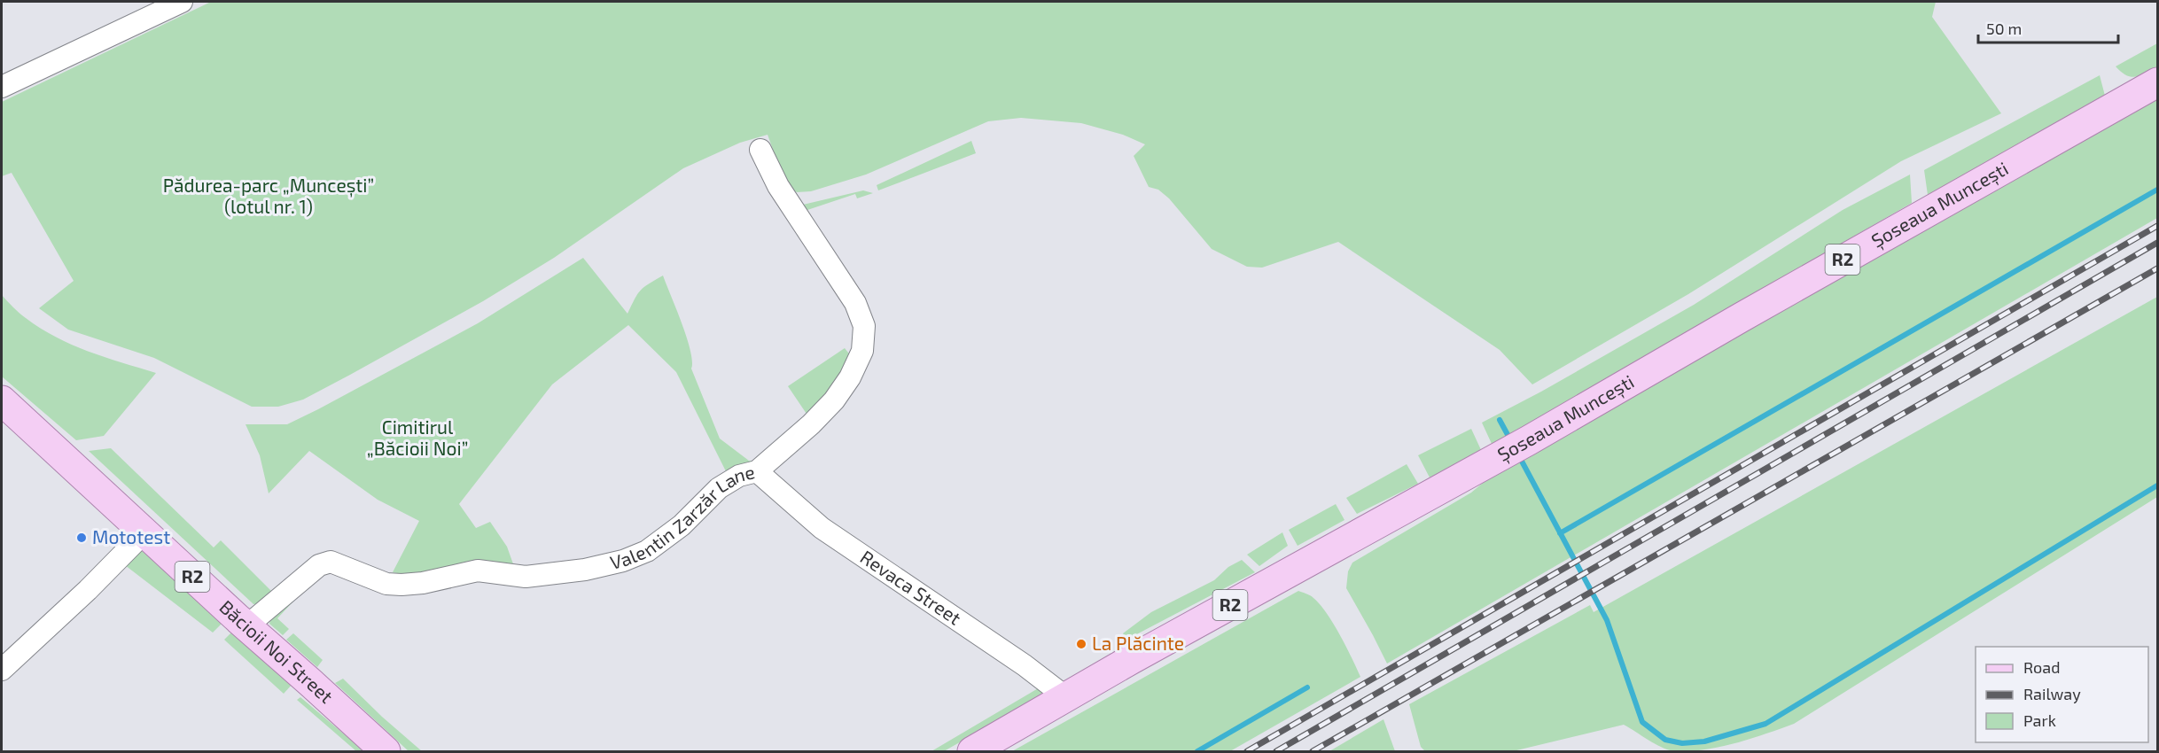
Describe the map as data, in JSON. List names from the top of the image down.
{
  "streets": {
    "main road": ["Șoseaua Muncești", "R2", "Băcioii Noi Street"],
    "street": ["Valentin Zarzăr Lane", "Revaca Street"]
  },
  "crossings": [
    ["Șoseaua Muncești", "Revaca Street"],
    ["Valentin Zarzăr Lane", "Revaca Street"],
    ["Valentin Zarzăr Lane", "Băcioii Noi Street"]
  ],
  "parks": ["Pădurea-parc „Muncești” (lotul nr. 1)", "Cimitirul „Băcioii Noi”"],
  "places": ["Mototest", "La Plăcinte"],
  "legend": ["Road", "Railway", "Park"],
  "scale_bar": "50 m"
}
